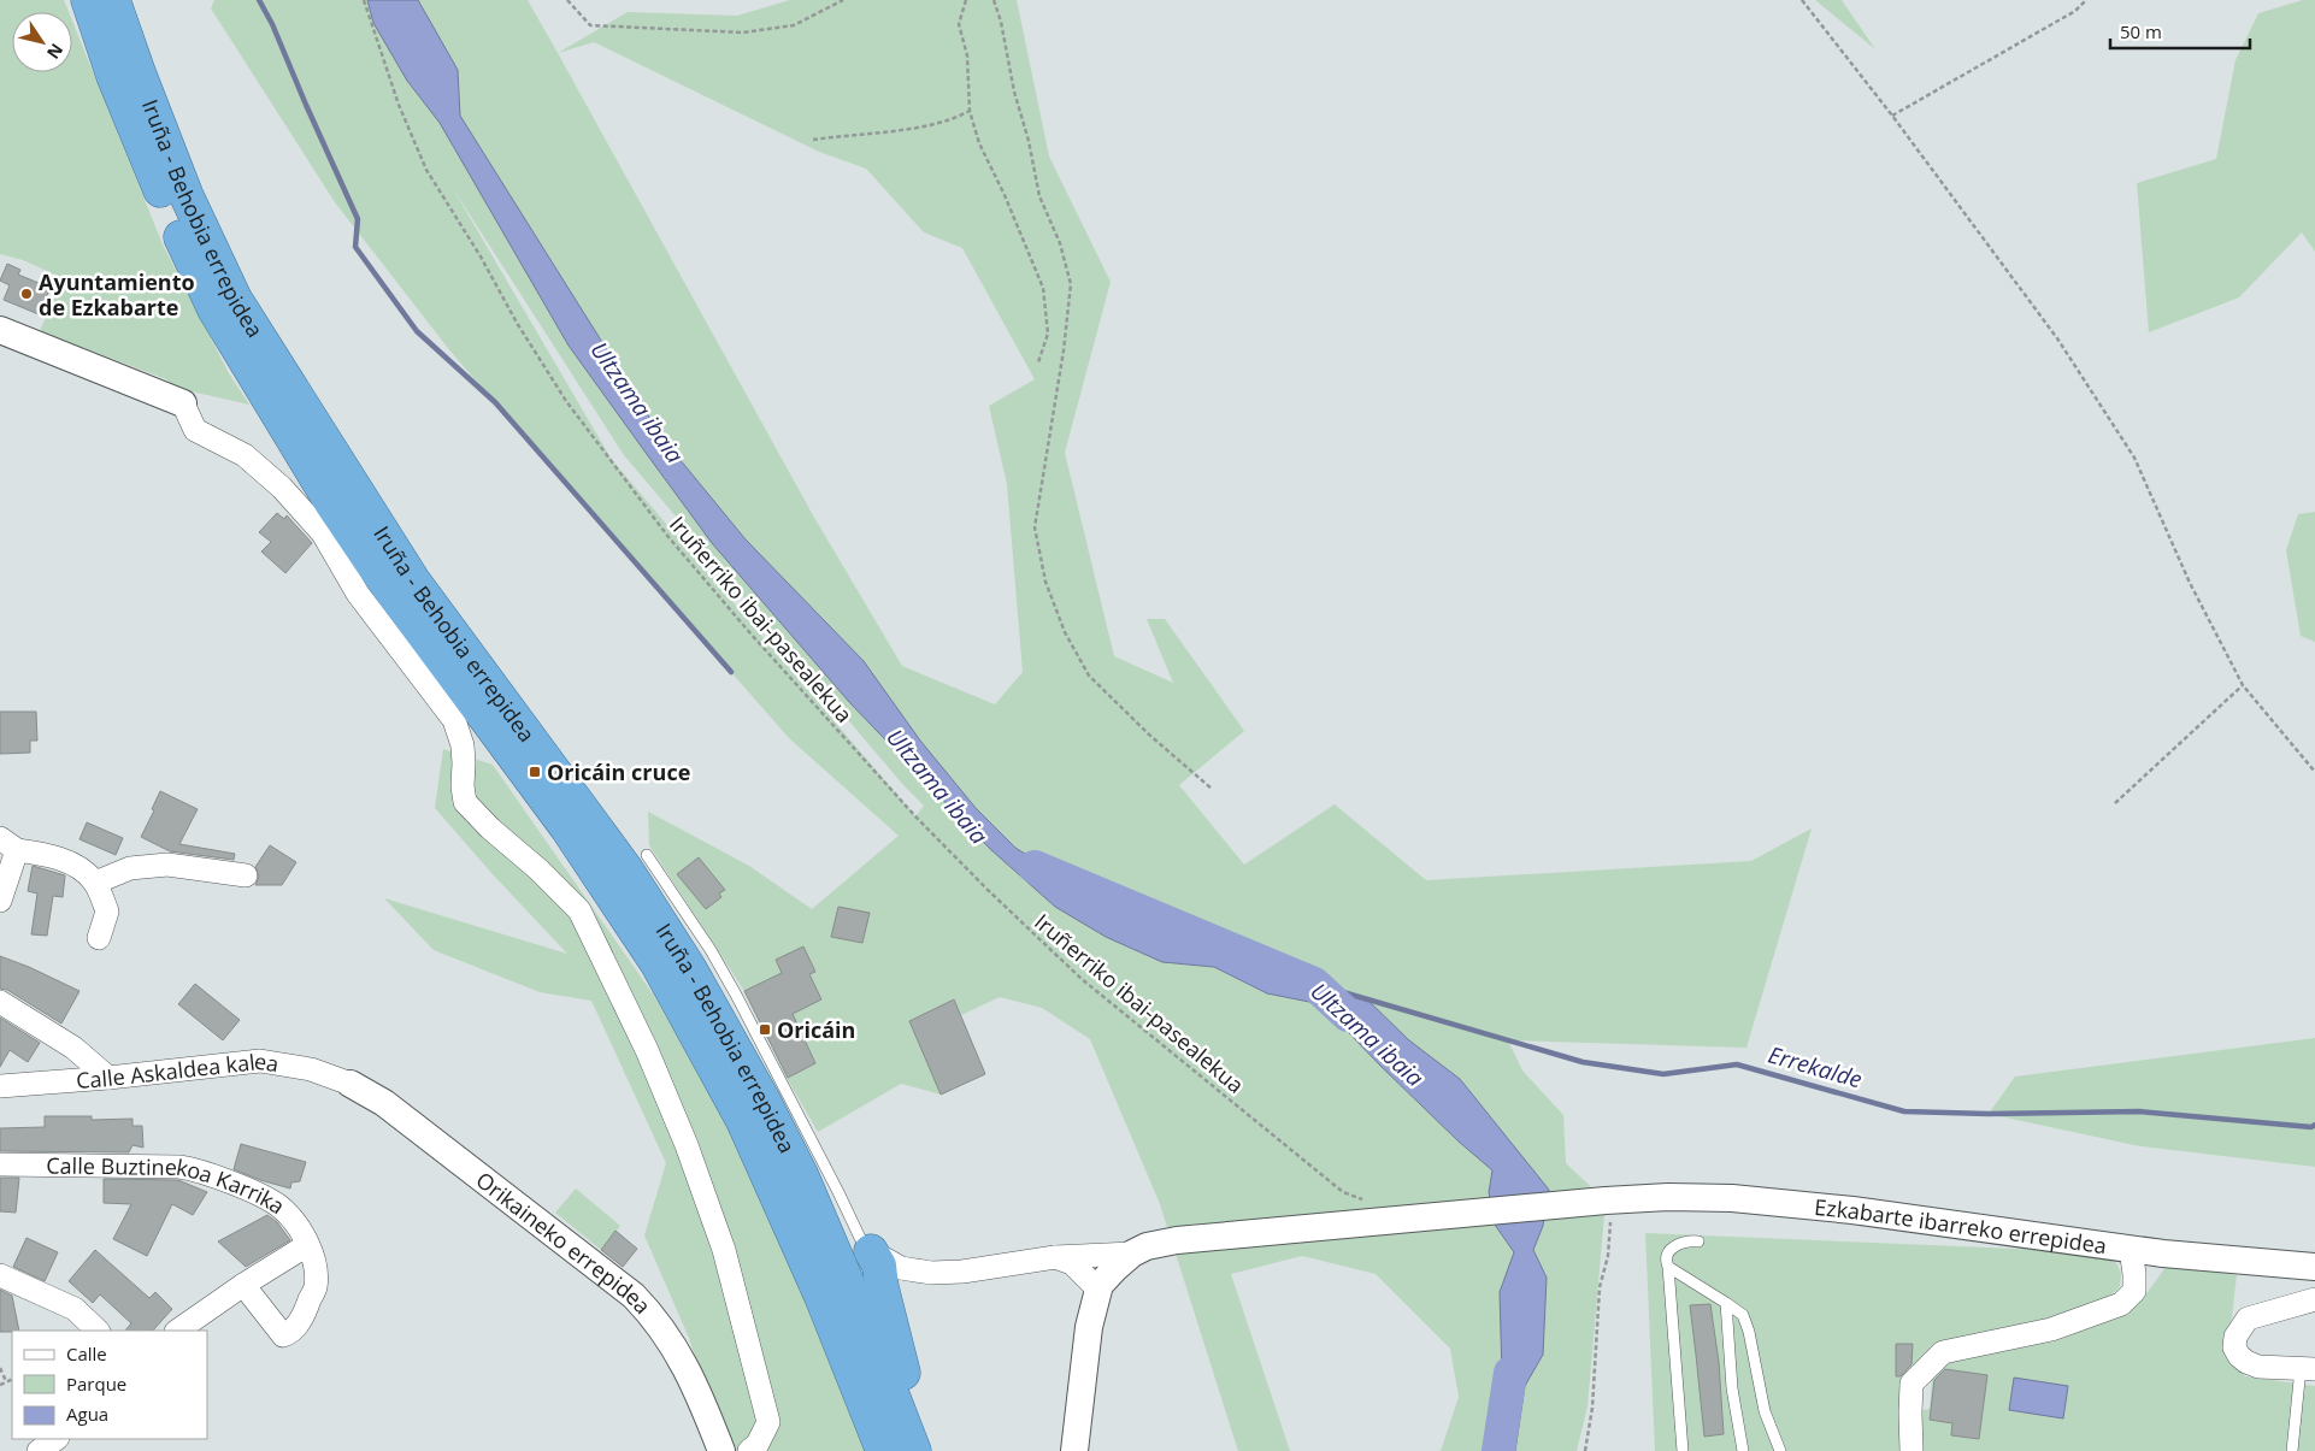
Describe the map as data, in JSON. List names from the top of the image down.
{
  "streets": {
    "highway": ["Iruña - Behobia errepidea"],
    "street": [
      "Calle Askaldea kalea",
      "Calle Buztinekoa Karrika",
      "Ezkabarte ibarreko errepidea",
      "Orikaineko errepidea"
    ],
    "path": ["Iruñerriko ibai-pasealekua"]
  },
  "crossings": [
    ["Calle Askaldea kalea", "Orikaineko errepidea"]
  ],
  "water": ["Ultzama ibaia", "Errekalde"],
  "places": {
    "other": ["Ayuntamiento de Ezkabarte"],
    "transit": ["Oricáin cruce", "Oricáin"]
  },
  "legend": ["Calle", "Parque", "Agua"],
  "scale_bar": "50 m",
  "north": "bottom right"
}
